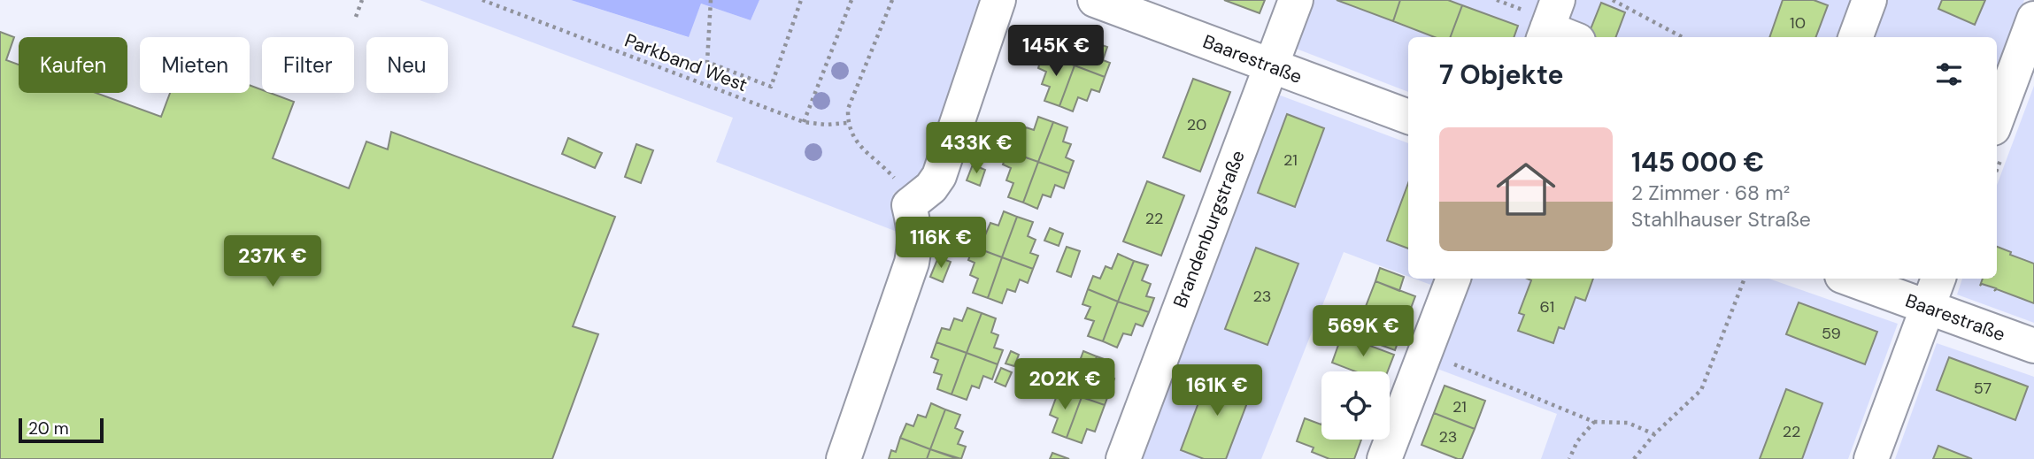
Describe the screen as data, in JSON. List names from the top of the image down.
{
  "streets": {
    "street": ["Baarestraße", "Brandenburgstraße"],
    "path": ["Parkband West"]
  },
  "crossings": [
    ["Baarestraße", "Brandenburgstraße"]
  ],
  "house_numbers": [
    "10",
    "20",
    "21",
    "22",
    "23",
    "61",
    "59",
    "57",
    "21",
    "22",
    "23"
  ],
  "scale_bar": "20 m",
  "page": {
    "price": [
      "145K €",
      "433K €",
      "116K €",
      "237K €",
      "569K €",
      "202K €",
      "161K €"
    ],
    "chip": [
      "Kaufen",
      "Mieten",
      "Filter",
      "Neu"
    ],
    "heading": "7 Objekte",
    "list": [
      {
        "name": "145 000 €",
        "note": "2 Zimmer · 68 m² · Stahlhauser Straße"
      }
    ],
    "scale": "20 m"
  }
}
